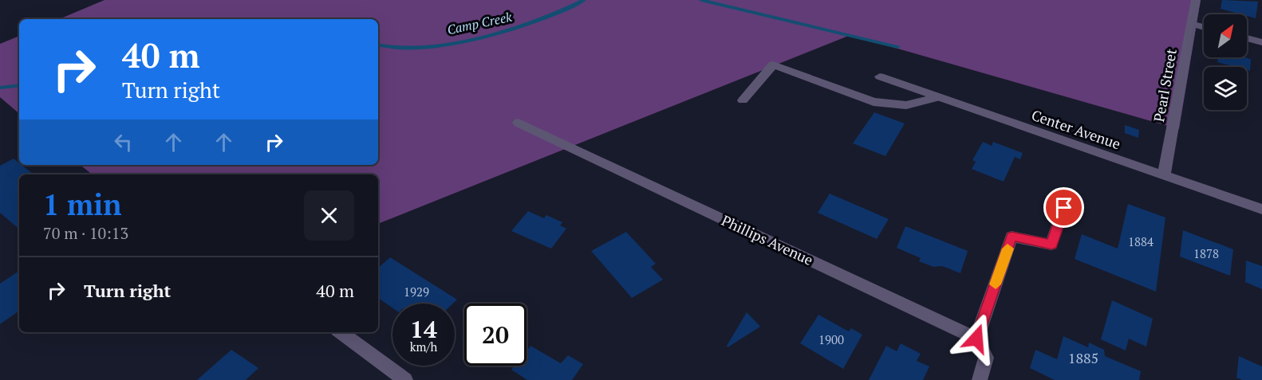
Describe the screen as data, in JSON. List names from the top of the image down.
{
  "streets": {
    "street": ["Pearl Street", "Center Avenue", "Phillips Avenue"]
  },
  "crossings": [
    ["Pearl Street", "Center Avenue"]
  ],
  "water": ["Camp Creek"],
  "house_numbers": [
    "1884",
    "1878",
    "1929",
    "1900",
    "1885"
  ],
  "north": "top right",
  "page": {
    "turn": ["40 m", "Turn right"],
    "heading": ["1 min", "70 m · 10:13"],
    "list": [
      {
        "name": "Turn right",
        "value": "40 m"
      }
    ],
    "speed": "14 km/h",
    "limit": "20"
  }
}
